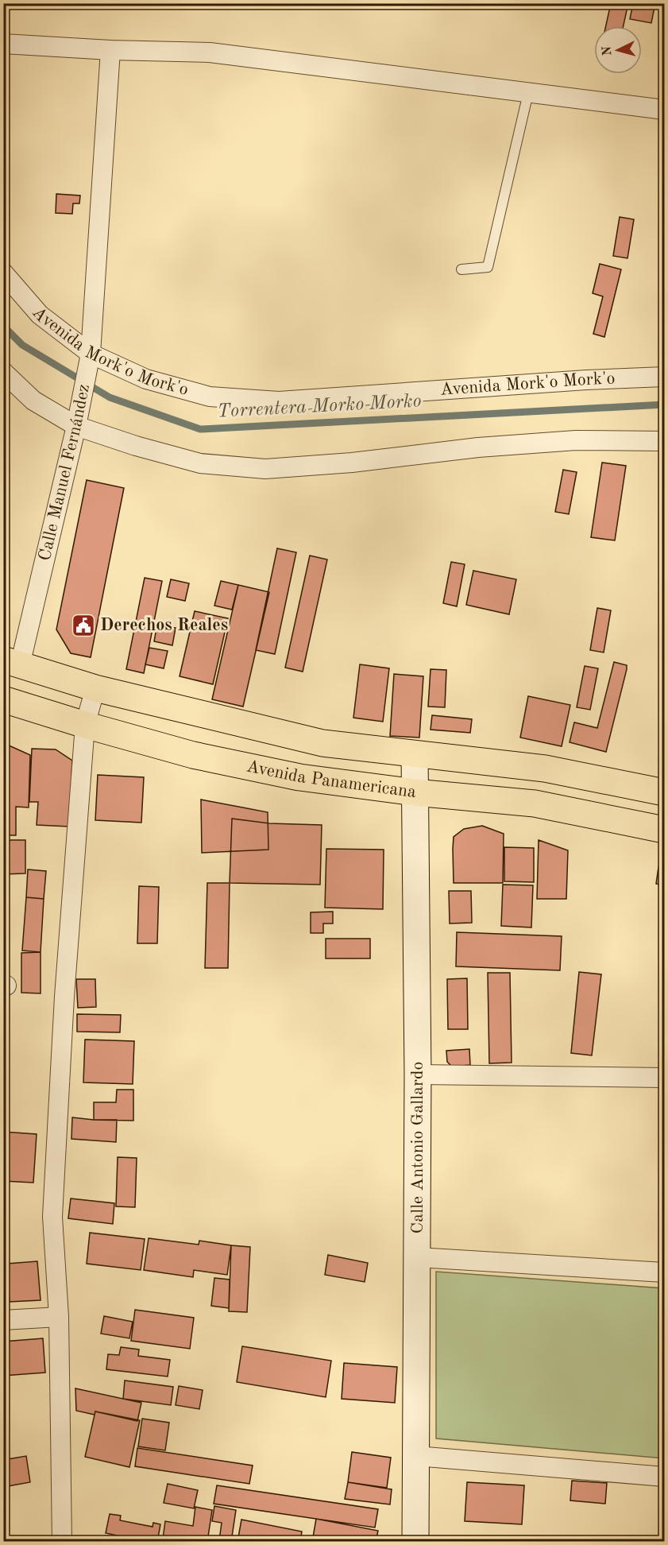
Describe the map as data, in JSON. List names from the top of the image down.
{
  "streets": {
    "main road": ["Avenida Panamericana", "Calle Antonio Gallardo"],
    "street": ["Avenida Mork'o Mork'o", "Calle Manuel Fernández"]
  },
  "crossings": [
    ["Avenida Mork'o Mork'o", "Calle Manuel Fernández"],
    ["Calle Manuel Fernández", "Avenida Panamericana"],
    ["Avenida Panamericana", "Calle Antonio Gallardo"]
  ],
  "water": ["Torrentera Morko Morko"],
  "places": {
    "public building": ["Derechos Reales"]
  },
  "north": "left"
}
